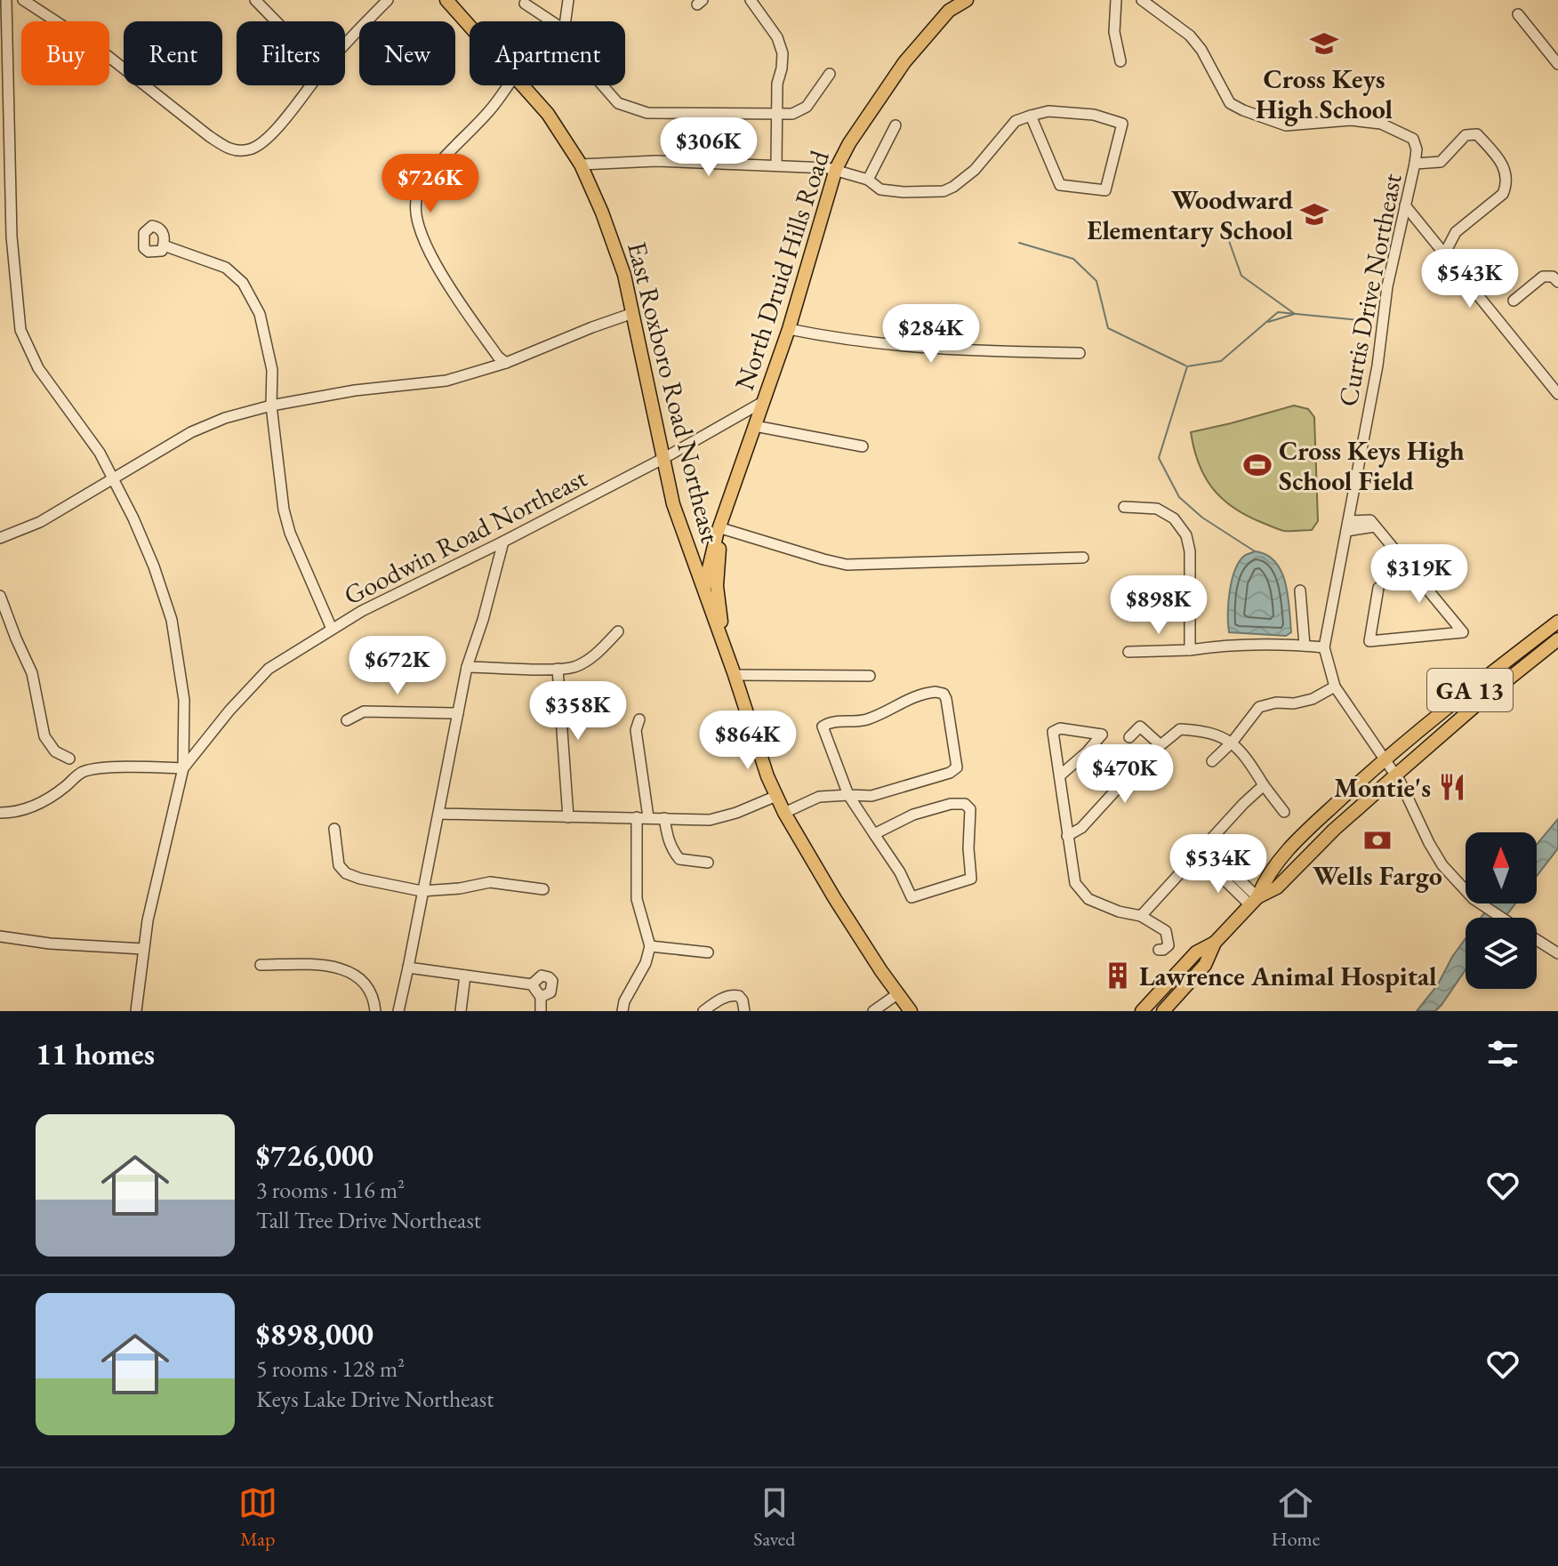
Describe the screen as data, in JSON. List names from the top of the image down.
{
  "streets": {
    "main road": ["North Druid Hills Road", "East Roxboro Road Northeast", "GA 13"],
    "street": ["Curtis Drive Northeast", "Goodwin Road Northeast"]
  },
  "crossings": [
    ["North Druid Hills Road", "East Roxboro Road Northeast"],
    ["North Druid Hills Road", "Goodwin Road Northeast"],
    ["Curtis Drive Northeast", "GA 13"],
    ["East Roxboro Road Northeast", "Goodwin Road Northeast"]
  ],
  "places": {
    "school or university": ["Cross Keys High School", "Woodward Elementary School"],
    "sports": ["Cross Keys High School Field"],
    "restaurant": ["Montie's"],
    "bank": ["Wells Fargo"],
    "building": ["Lawrence Animal Hospital"]
  },
  "north": "top",
  "page": {
    "chip": [
      "Buy",
      "Rent",
      "Filters",
      "New",
      "Apartment"
    ],
    "price": [
      "$306K",
      "$726K",
      "$543K",
      "$284K",
      "$319K",
      "$898K",
      "$672K",
      "$358K",
      "$864K",
      "$470K",
      "$534K"
    ],
    "heading": "11 homes",
    "list": [
      {
        "name": "$726,000",
        "note": "3 rooms · 116 m² · Tall Tree Drive Northeast"
      },
      {
        "name": "$898,000",
        "note": "5 rooms · 128 m² · Keys Lake Drive Northeast"
      }
    ],
    "tabs": ["Map", "Saved", "Home"]
  }
}
